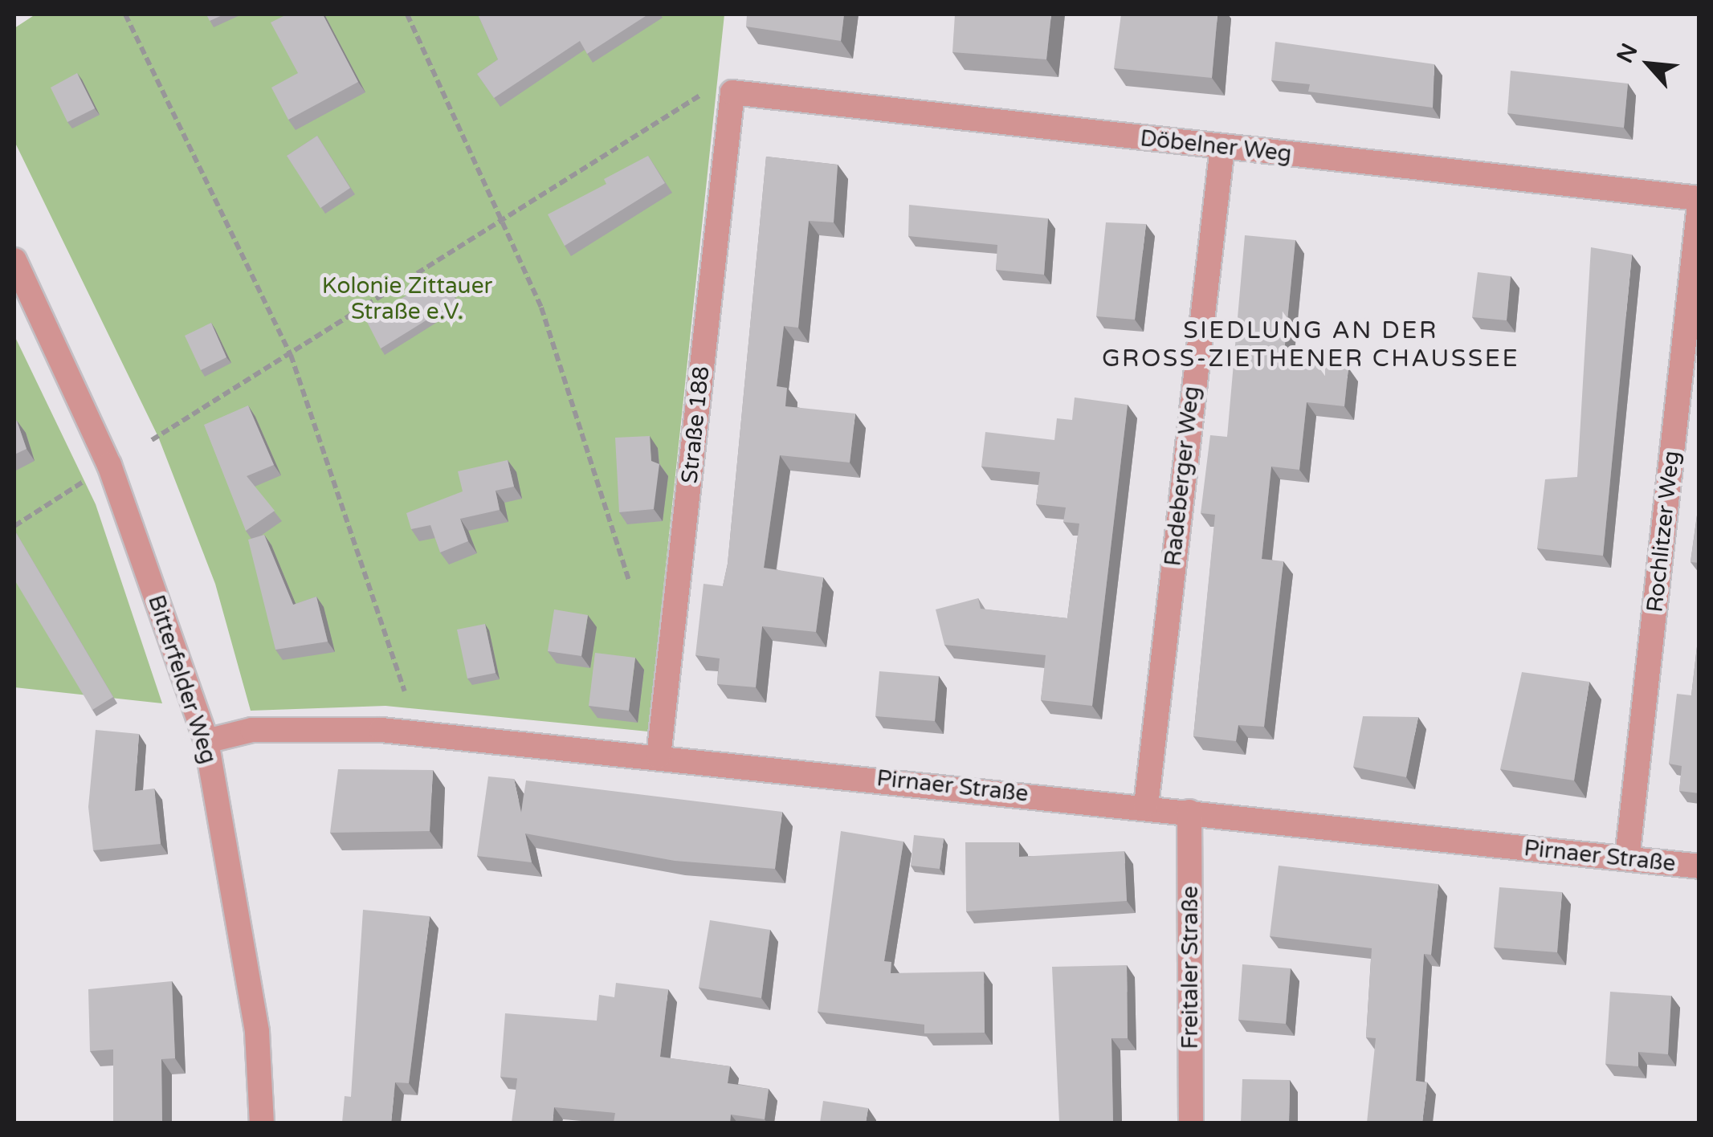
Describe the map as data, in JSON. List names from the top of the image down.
{
  "streets": {
    "street": [
      "Döbelner Weg",
      "Straße 188",
      "Radeberger Weg",
      "Rochlitzer Weg",
      "Bitterfelder Weg",
      "Pirnaer Straße",
      "Freitaler Straße"
    ]
  },
  "crossings": [
    ["Döbelner Weg", "Straße 188"],
    ["Döbelner Weg", "Radeberger Weg"],
    ["Straße 188", "Pirnaer Straße"],
    ["Radeberger Weg", "Pirnaer Straße"],
    ["Rochlitzer Weg", "Pirnaer Straße"],
    ["Bitterfelder Weg", "Pirnaer Straße"],
    ["Pirnaer Straße", "Freitaler Straße"]
  ],
  "districts": ["SIEDLUNG AN DER GROSS-ZIETHENER CHAUSSEE"],
  "parks": ["Kolonie Zittauer Straße e.V."],
  "north": "top left"
}
